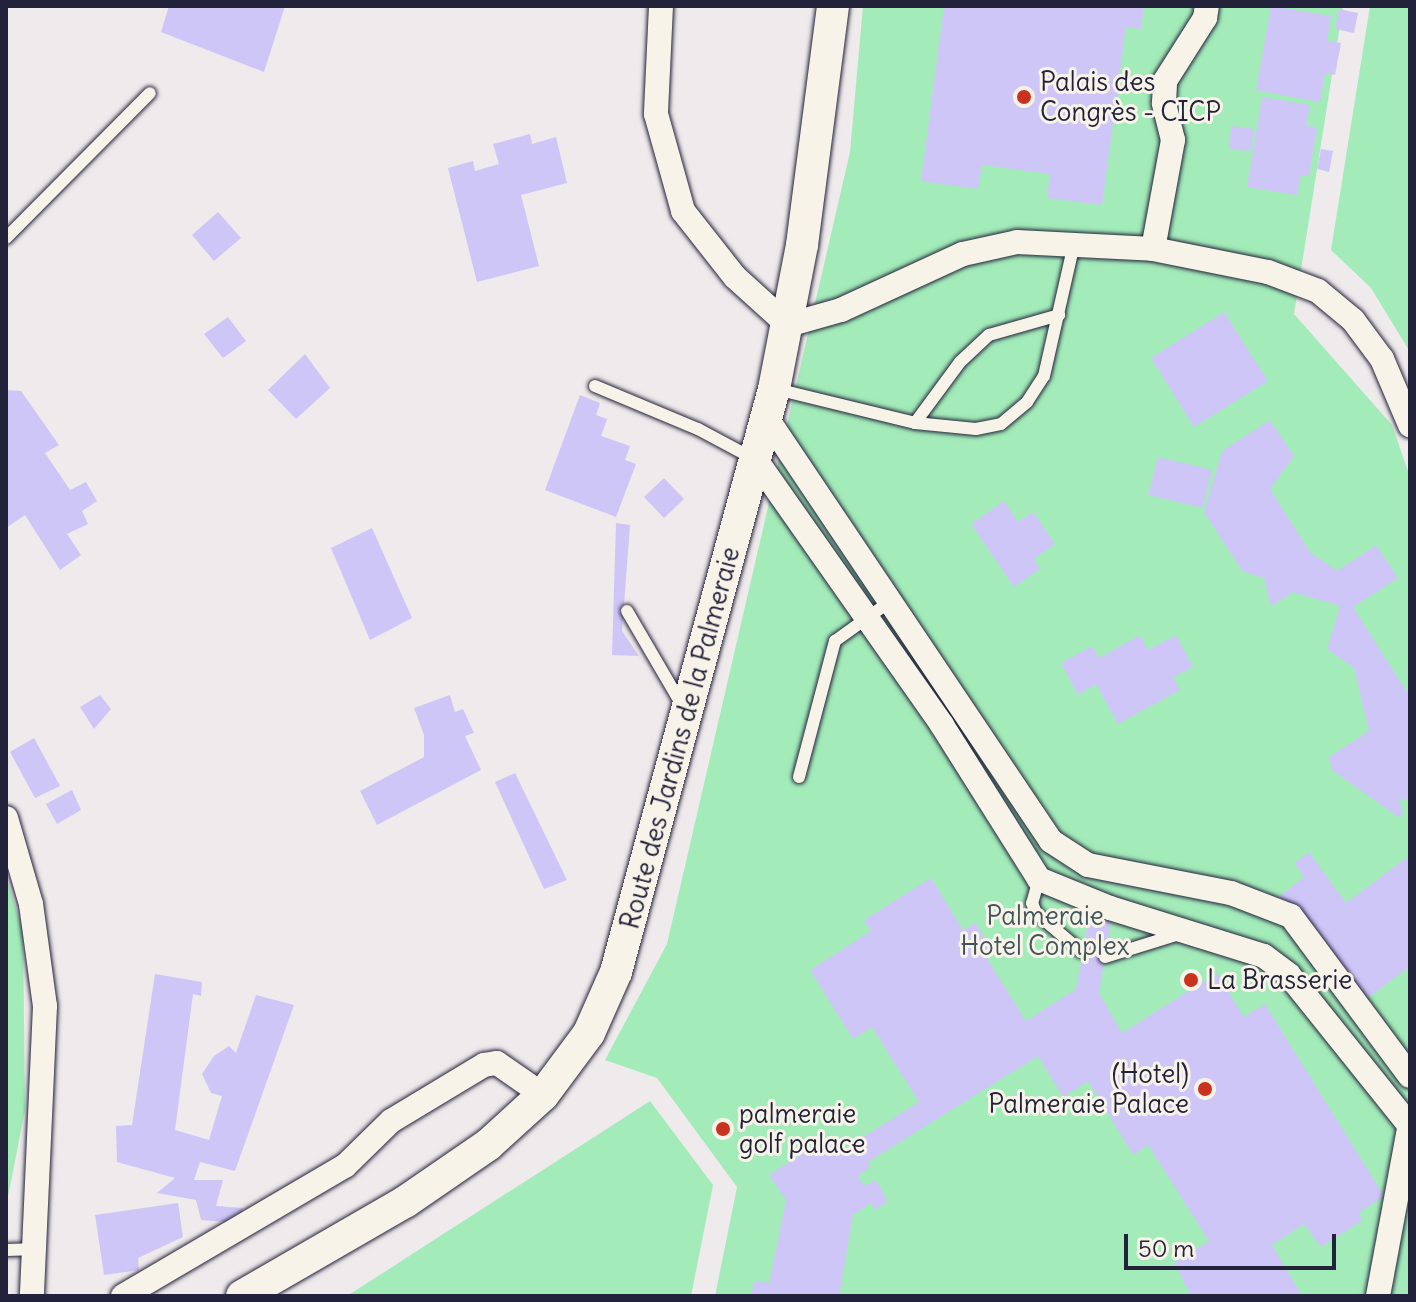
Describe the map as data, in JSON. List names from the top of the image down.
{
  "streets": {
    "street": ["Route des Jardins de la Palmeraie"]
  },
  "parks": ["Palmeraie Hotel Complex"],
  "places": [
    "Palais des Congrès - CICP",
    "La Brasserie",
    "(Hotel) Palmeraie Palace",
    "palmeraie golf palace"
  ],
  "scale_bar": "50 m"
}
